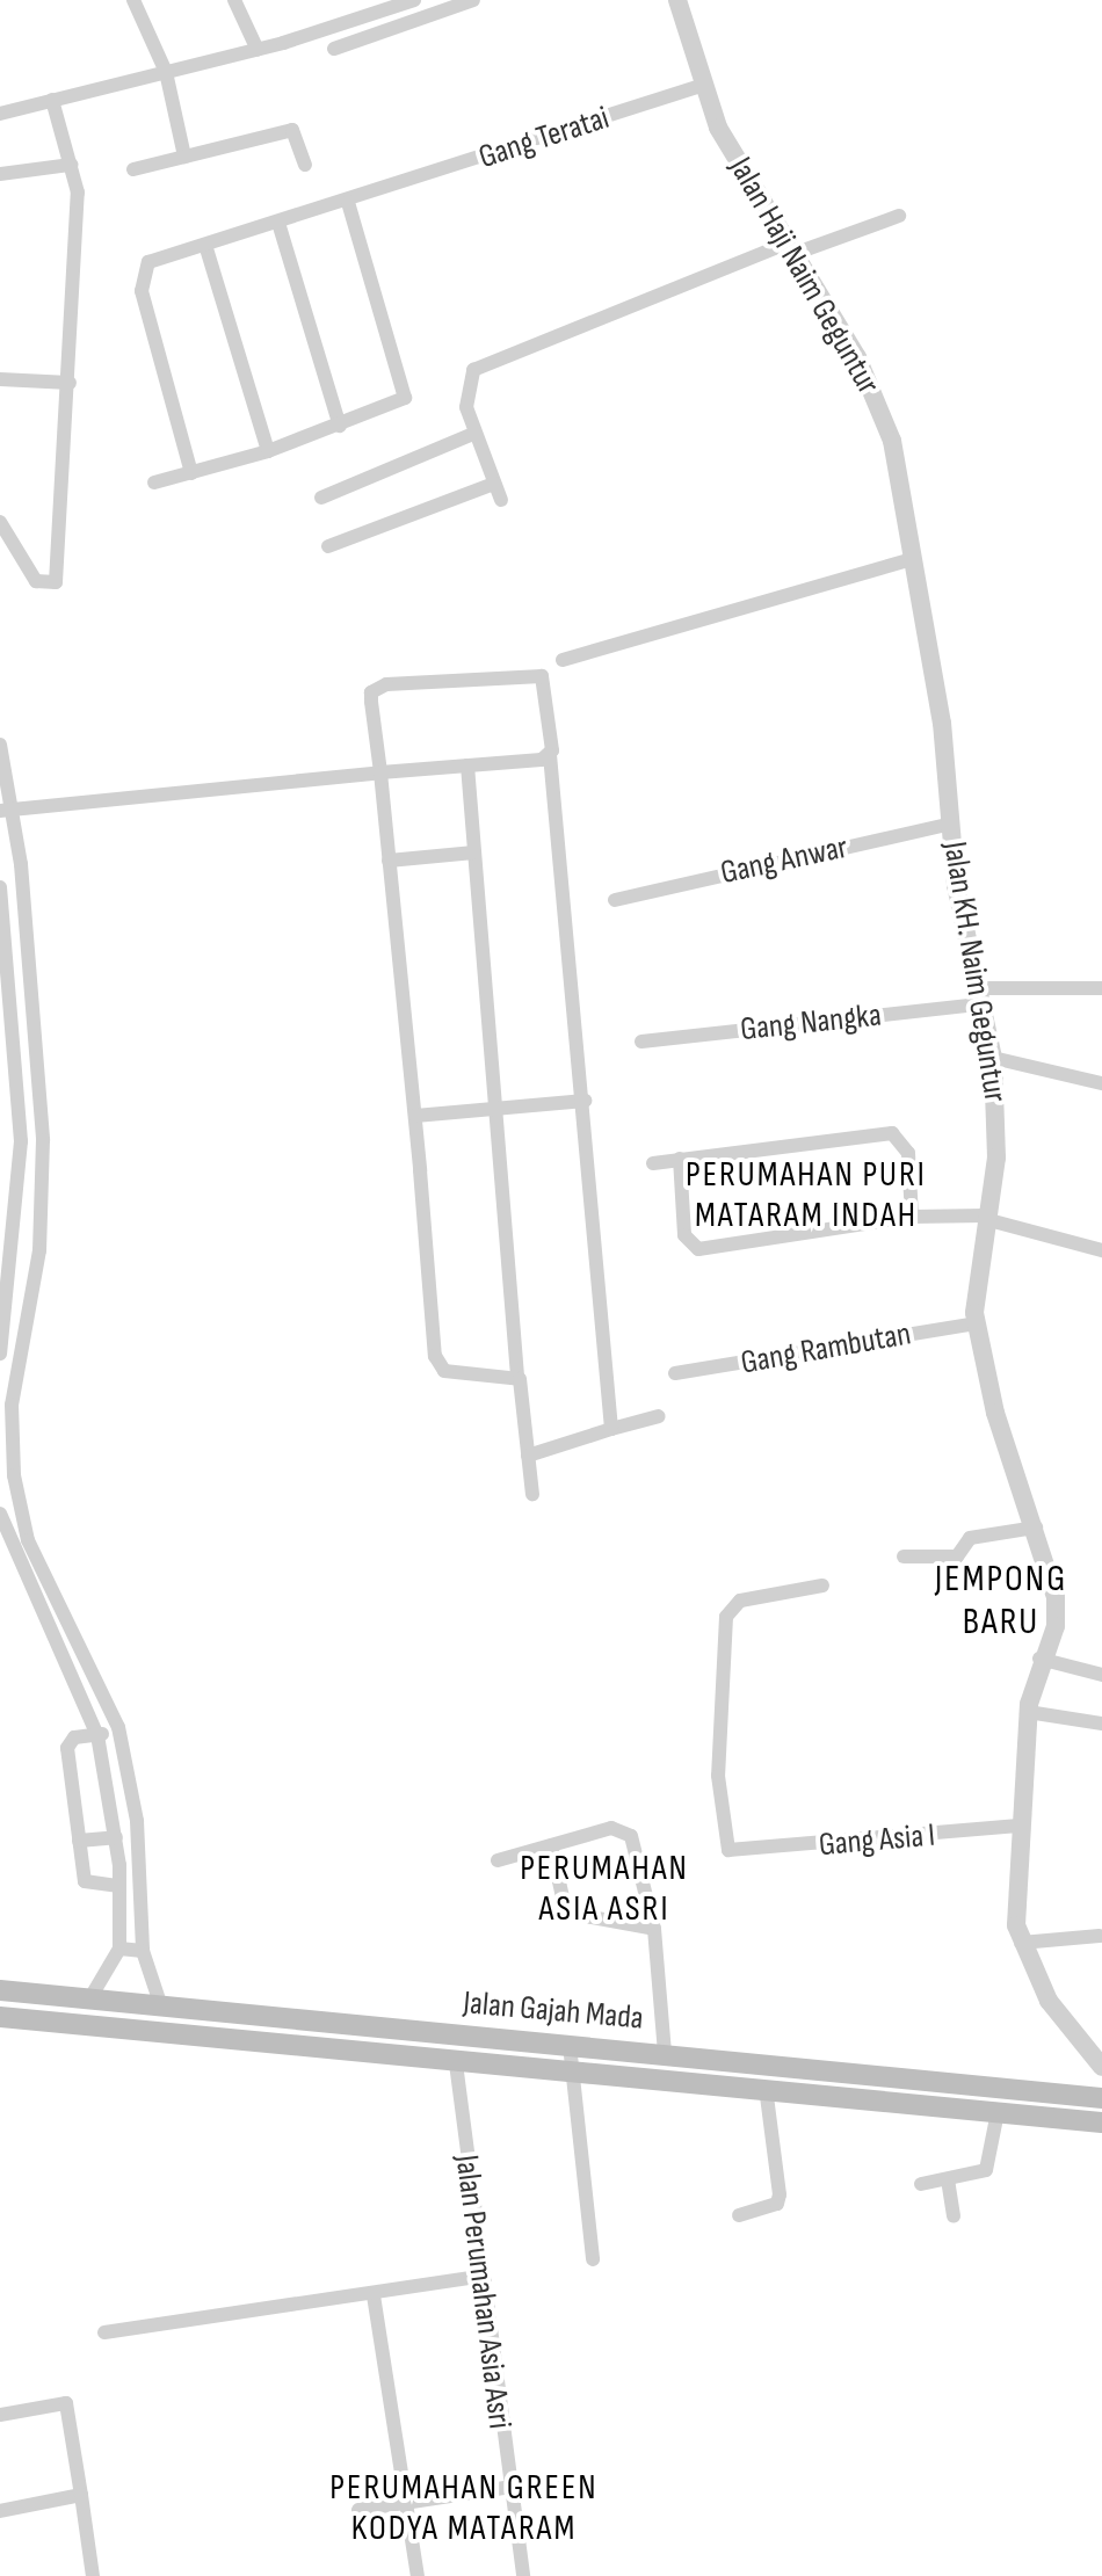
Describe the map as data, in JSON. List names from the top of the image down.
{
  "streets": {
    "main road": ["Jalan Gajah Mada"],
    "street": [
      "Gang Teratai",
      "Jalan Haji Naim Geguntur",
      "Gang Anwar",
      "Jalan KH. Naim Geguntur",
      "Gang Nangka",
      "Gang Rambutan",
      "Gang Asia I",
      "Jalan Perumahan Asia Asri"
    ]
  },
  "crossings": [
    ["Gang Teratai", "Jalan Haji Naim Geguntur"],
    ["Jalan Haji Naim Geguntur", "Jalan KH. Naim Geguntur"],
    ["Gang Anwar", "Jalan KH. Naim Geguntur"],
    ["Jalan KH. Naim Geguntur", "Gang Nangka"],
    ["Jalan KH. Naim Geguntur", "Gang Rambutan"],
    ["Jalan KH. Naim Geguntur", "Gang Asia I"],
    ["Jalan Gajah Mada", "Jalan Perumahan Asia Asri"]
  ],
  "districts": [
    "PERUMAHAN PURI MATARAM INDAH",
    "JEMPONG BARU",
    "PERUMAHAN ASIA ASRI",
    "PERUMAHAN GREEN KODYA MATARAM"
  ]
}
